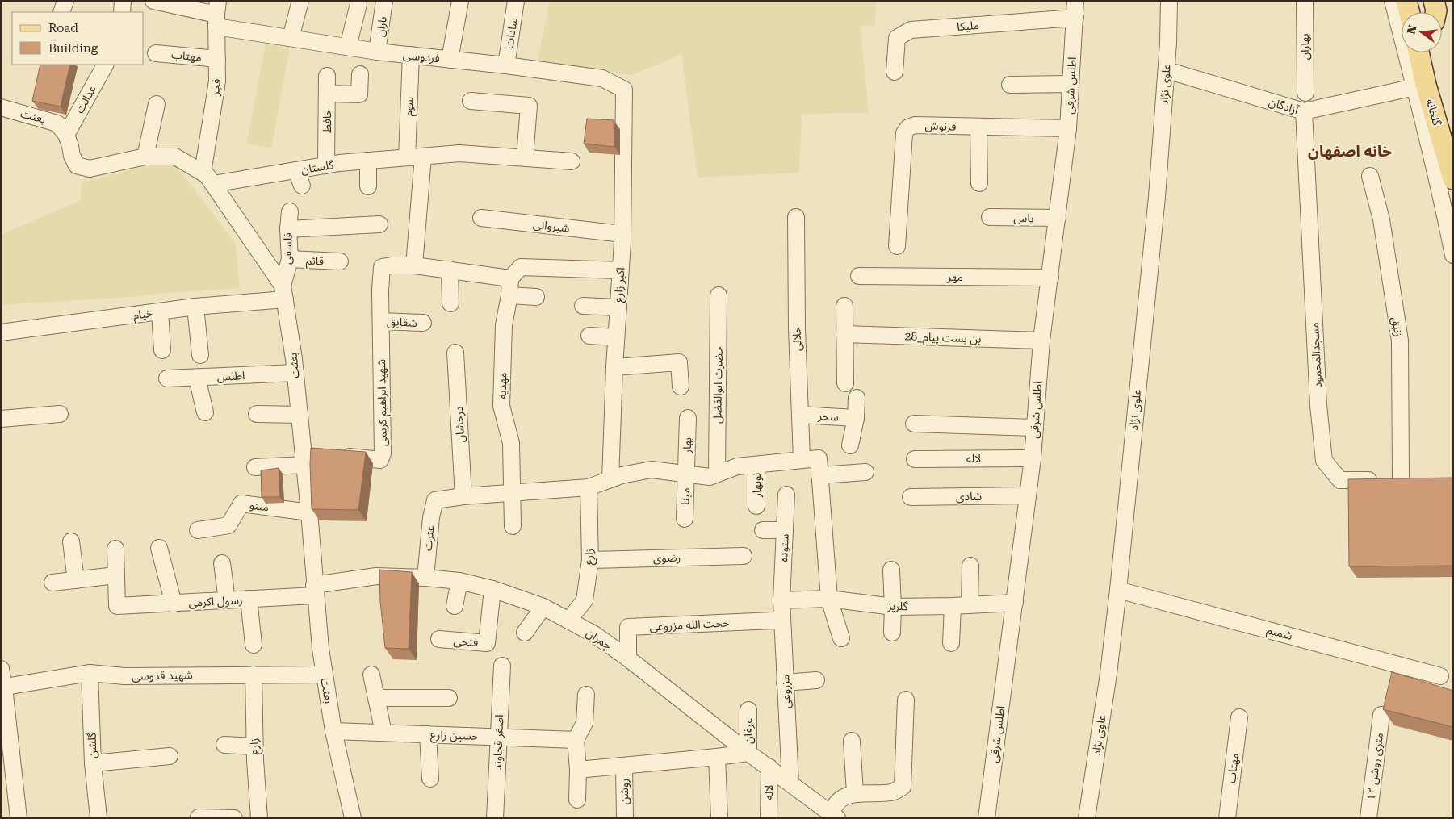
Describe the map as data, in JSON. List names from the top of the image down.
{
  "streets": {
    "main road": ["گلخانه"],
    "street": [
      "ملیکا",
      "باران",
      "سادات",
      "بهاران",
      "مهتاب",
      "فردوسی",
      "علوی نژاد",
      "اطلس شرقی",
      "فجر",
      "عدالت",
      "آزادگان",
      "سوم",
      "بعثت",
      "حافظ",
      "فرنوش",
      "گلستان",
      "یاس",
      "شیروانی",
      "فلسفی",
      "قائم",
      "مهر",
      "اکبر زارع",
      "خیام",
      "شقایق",
      "زنبق",
      "بن بست پیام_28",
      "جلالی",
      "مسجدالمحمود",
      "اطلس",
      "حضرت ابوالفضل",
      "مهدیه",
      "شهید ابراهیم کریمی",
      "سحر",
      "درخشان",
      "بهار",
      "لاله",
      "نوبهار",
      "مینا",
      "شادی",
      "مینو",
      "عترت",
      "ستوده",
      "زارع",
      "رضوی",
      "رسول اکرمی",
      "گلریز",
      "حجت الله مزروعی",
      "شمیم",
      "چمران",
      "فتحی",
      "شهید قدوسی",
      "مزروعی",
      "عرفان",
      "حسین زارع",
      "اصغر قجاوند",
      "گلشن",
      "۱۲ متری روشن",
      "روشن"
    ]
  },
  "crossings": [
    ["ملیکا", "اطلس شرقی"],
    ["باران", "فردوسی"],
    ["سادات", "فردوسی"],
    ["مهتاب", "فجر"],
    ["فردوسی", "فجر"],
    ["فردوسی", "سوم"],
    ["فردوسی", "اکبر زارع"],
    ["علوی نژاد", "آزادگان"],
    ["علوی نژاد", "شمیم"],
    ["اطلس شرقی", "فرنوش"],
    ["اطلس شرقی", "یاس"],
    ["اطلس شرقی", "مهر"],
    ["اطلس شرقی", "بن بست پیام_28"],
    ["اطلس شرقی", "لاله"],
    ["اطلس شرقی", "شادی"],
    ["اطلس شرقی", "گلریز"],
    ["فجر", "بعثت"],
    ["فجر", "گلستان"],
    ["عدالت", "بعثت"],
    ["آزادگان", "گلخانه"],
    ["آزادگان", "مسجدالمحمود"],
    ["سوم", "گلستان"],
    ["بعثت", "گلستان"],
    ["بعثت", "فلسفی"],
    ["بعثت", "خیام"],
    ["بعثت", "اطلس"],
    ["بعثت", "شهید ابراهیم کریمی"],
    ["بعثت", "مینو"],
    ["بعثت", "رسول اکرمی"],
    ["بعثت", "چمران"],
    ["بعثت", "شهید قدوسی"],
    ["بعثت", "حسین زارع"],
    ["حافظ", "گلستان"],
    ["شیروانی", "اکبر زارع"],
    ["فلسفی", "قائم"],
    ["فلسفی", "خیام"],
    ["شقایق", "شهید ابراهیم کریمی"],
    ["زنبق", "مسجدالمحمود"],
    ["جلالی", "سحر"],
    ["درخشان", "عترت"],
    ["بهار", "مینا"],
    ["لاله", "چمران"],
    ["عترت", "چمران"],
    ["ستوده", "گلریز"],
    ["ستوده", "مزروعی"],
    ["زارع", "رضوی"],
    ["زارع", "چمران"],
    ["زارع", "شهید قدوسی"],
    ["رسول اکرمی", "چمران"],
    ["گلریز", "مزروعی"],
    ["حجت الله مزروعی", "چمران"],
    ["حجت الله مزروعی", "مزروعی"],
    ["چمران", "فتحی"],
    ["چمران", "مزروعی"],
    ["چمران", "عرفان"],
    ["شهید قدوسی", "گلشن"],
    ["حسین زارع", "اصغر قجاوند"]
  ],
  "districts": ["خانه اصفهان"],
  "legend": ["Road", "Building"],
  "north": "left"
}
